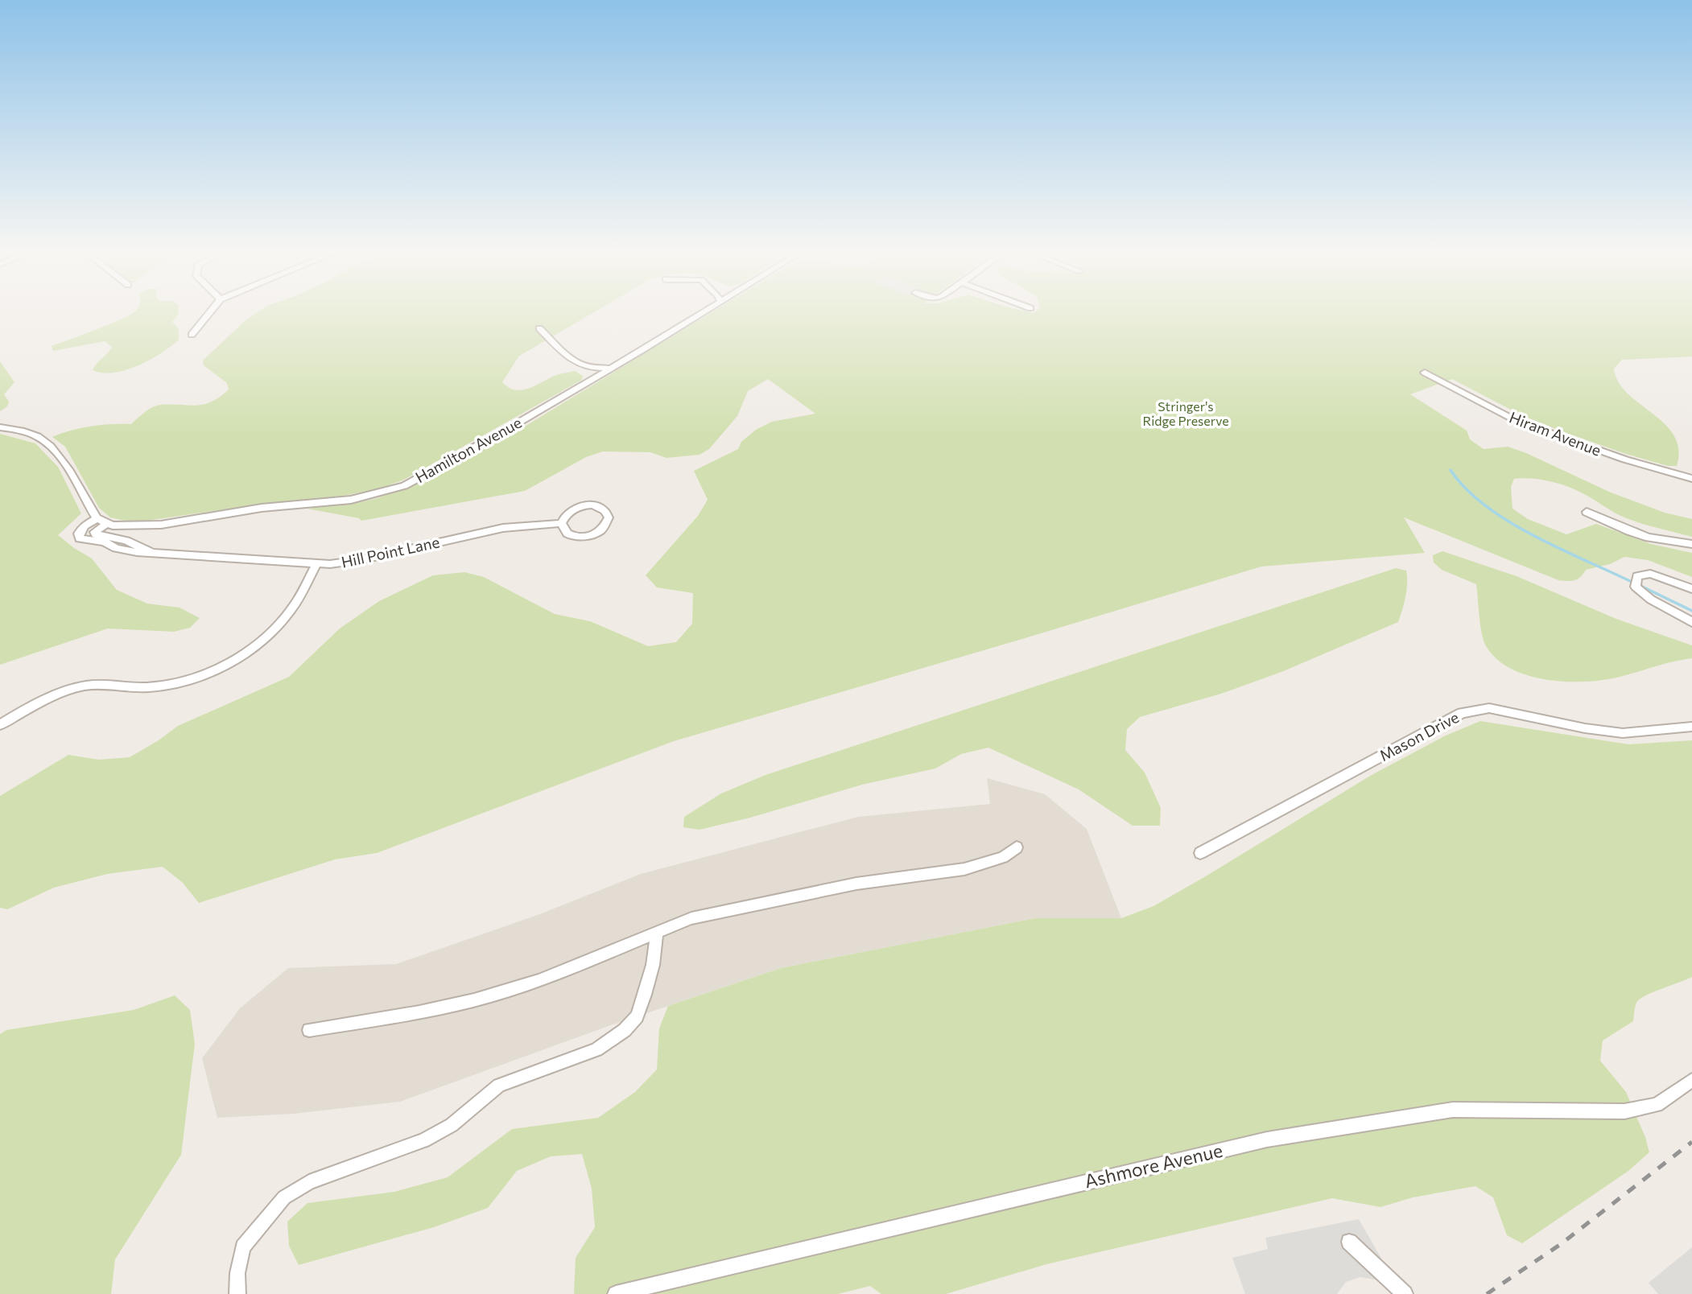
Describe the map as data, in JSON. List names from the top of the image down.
{
  "streets": {
    "street": [
      "Hiram Avenue",
      "Hamilton Avenue",
      "Hill Point Lane",
      "Mason Drive",
      "Ashmore Avenue"
    ]
  },
  "crossings": [
    ["Hamilton Avenue", "Hill Point Lane"]
  ],
  "parks": ["Stringer's Ridge Preserve"]
}
